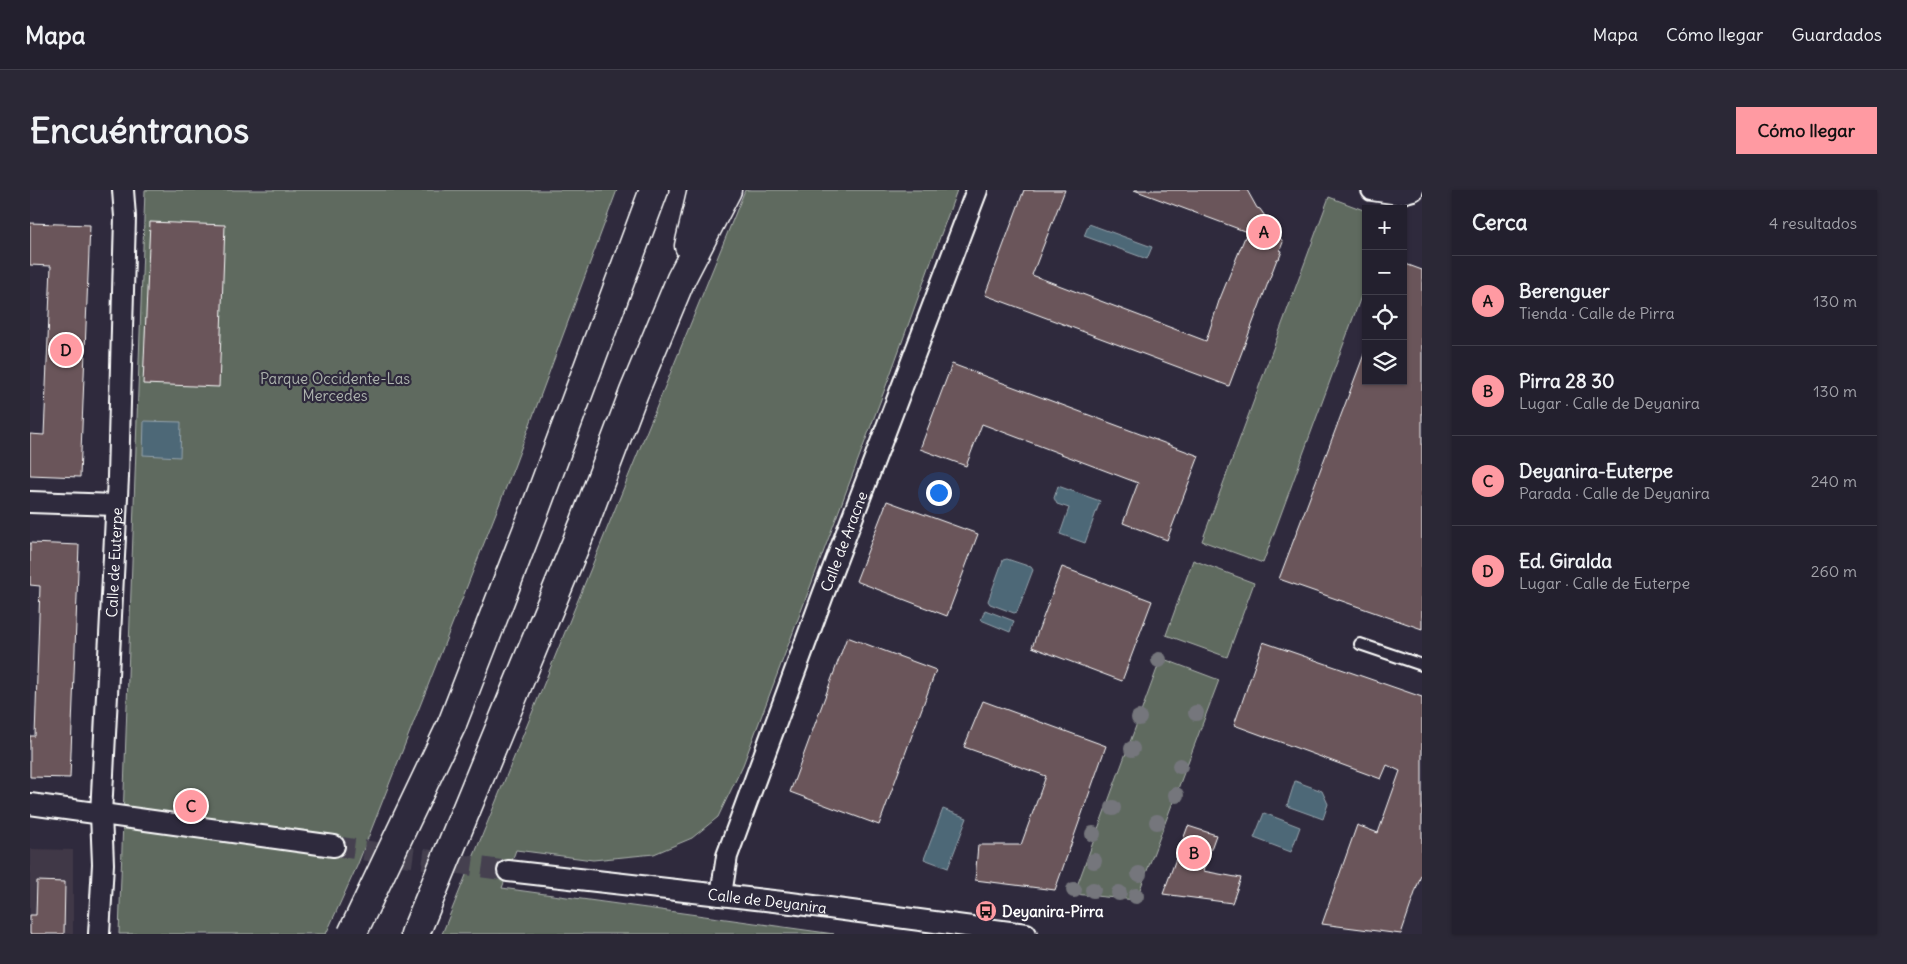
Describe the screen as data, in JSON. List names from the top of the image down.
{
  "streets": {
    "street": ["Calle de Aracne", "Calle de Euterpe", "Calle de Deyanira"]
  },
  "crossings": [
    ["Calle de Aracne", "Calle de Deyanira"]
  ],
  "parks": ["Parque Occidente-Las Mercedes"],
  "places": {
    "bus stop": ["Deyanira-Pirra"]
  },
  "page": {
    "header": "Mapa",
    "nav": ["Mapa", "Cómo llegar", "Guardados"],
    "buttons": "Cómo llegar",
    "title": "Encuéntranos",
    "heading": ["Cerca", "4 resultados"],
    "map_buttons": ["+", "−"],
    "pins": [
      "A",
      "D",
      "C",
      "B"
    ],
    "list": [
      {
        "mark": "A",
        "name": "Berenguer",
        "note": "Tienda · Calle de Pirra",
        "value": "130 m"
      },
      {
        "mark": "B",
        "name": "Pirra 28 30",
        "note": "Lugar · Calle de Deyanira",
        "value": "130 m"
      },
      {
        "mark": "C",
        "name": "Deyanira-Euterpe",
        "note": "Parada · Calle de Deyanira",
        "value": "240 m"
      },
      {
        "mark": "D",
        "name": "Ed. Giralda",
        "note": "Lugar · Calle de Euterpe",
        "value": "260 m"
      }
    ]
  }
}
